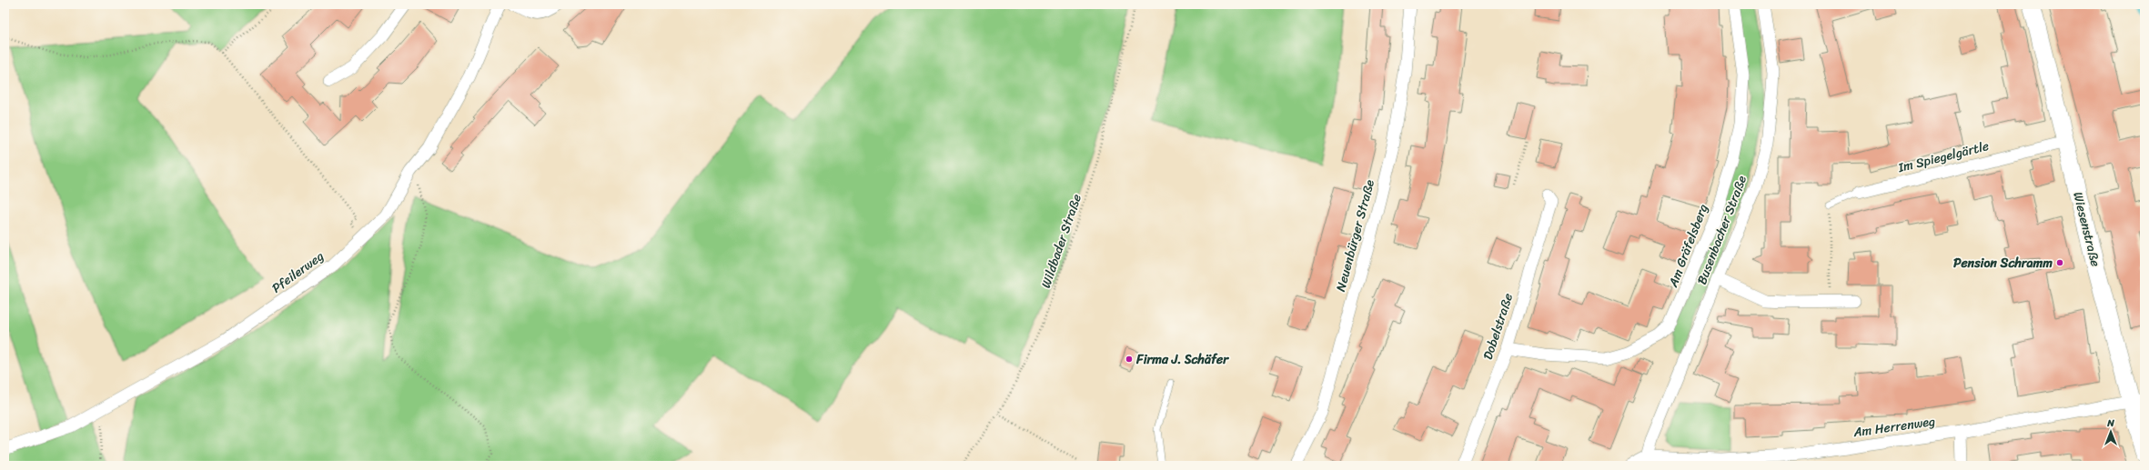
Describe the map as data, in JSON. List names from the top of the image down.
{
  "streets": {
    "main road": ["Wiesenstraße"],
    "street": [
      "Im Spiegelgärtle",
      "Busenbacher Straße",
      "Neuenbürger Straße",
      "Am Gräfelsberg",
      "Pfeilerweg",
      "Dobelstraße",
      "Am Herrenweg"
    ],
    "path": ["Wildbader Straße"]
  },
  "crossings": [
    ["Im Spiegelgärtle", "Wiesenstraße"],
    ["Wiesenstraße", "Am Herrenweg"],
    ["Busenbacher Straße", "Am Herrenweg"],
    ["Am Gräfelsberg", "Dobelstraße"]
  ],
  "places": ["Pension Schramm", "Firma J. Schäfer"],
  "north": "top"
}
